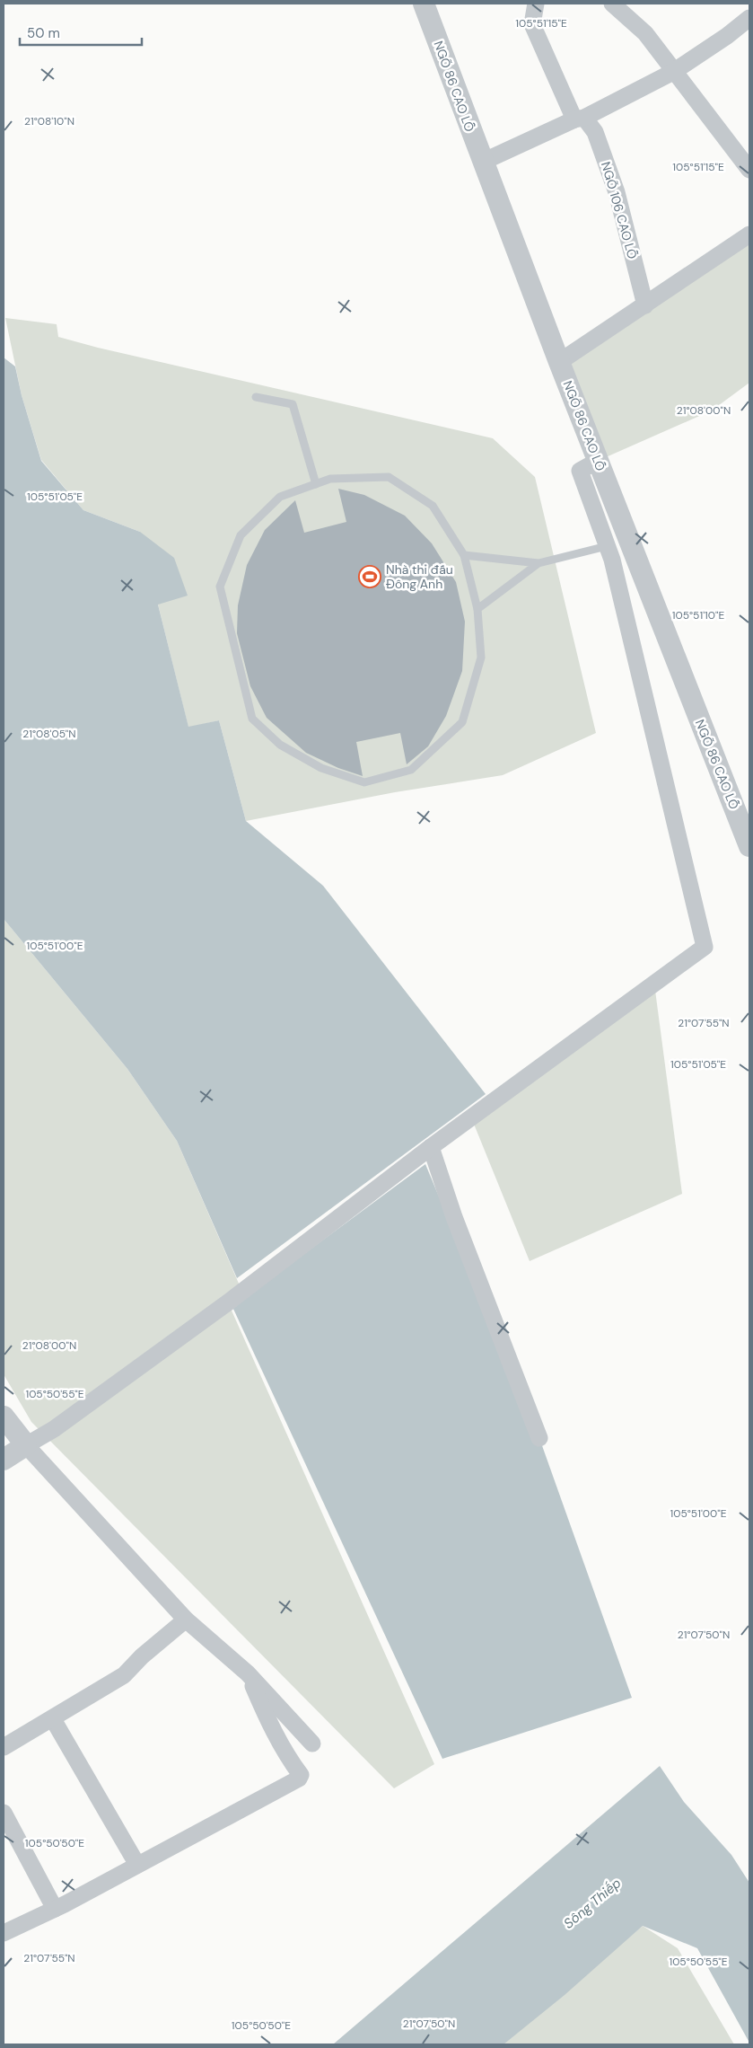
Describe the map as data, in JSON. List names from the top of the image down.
{
  "streets": {
    "street": ["NGÕ 86 CAO LỖ", "NGÕ 106 CAO LỖ"]
  },
  "water": ["Sông Thiếp"],
  "places": {
    "sports": ["Nhà thi đấu Đông Anh"]
  },
  "scale_bar": "50 m",
  "coordinates": [
    "105°51'15\"E",
    "21°08'10\"N",
    "21°08'00\"N",
    "105°51'05\"E",
    "105°51'10\"E",
    "21°08'05\"N",
    "105°51'00\"E",
    "21°07'55\"N",
    "105°50'55\"E",
    "21°07'50\"N",
    "105°50'50\"E"
  ]
}
